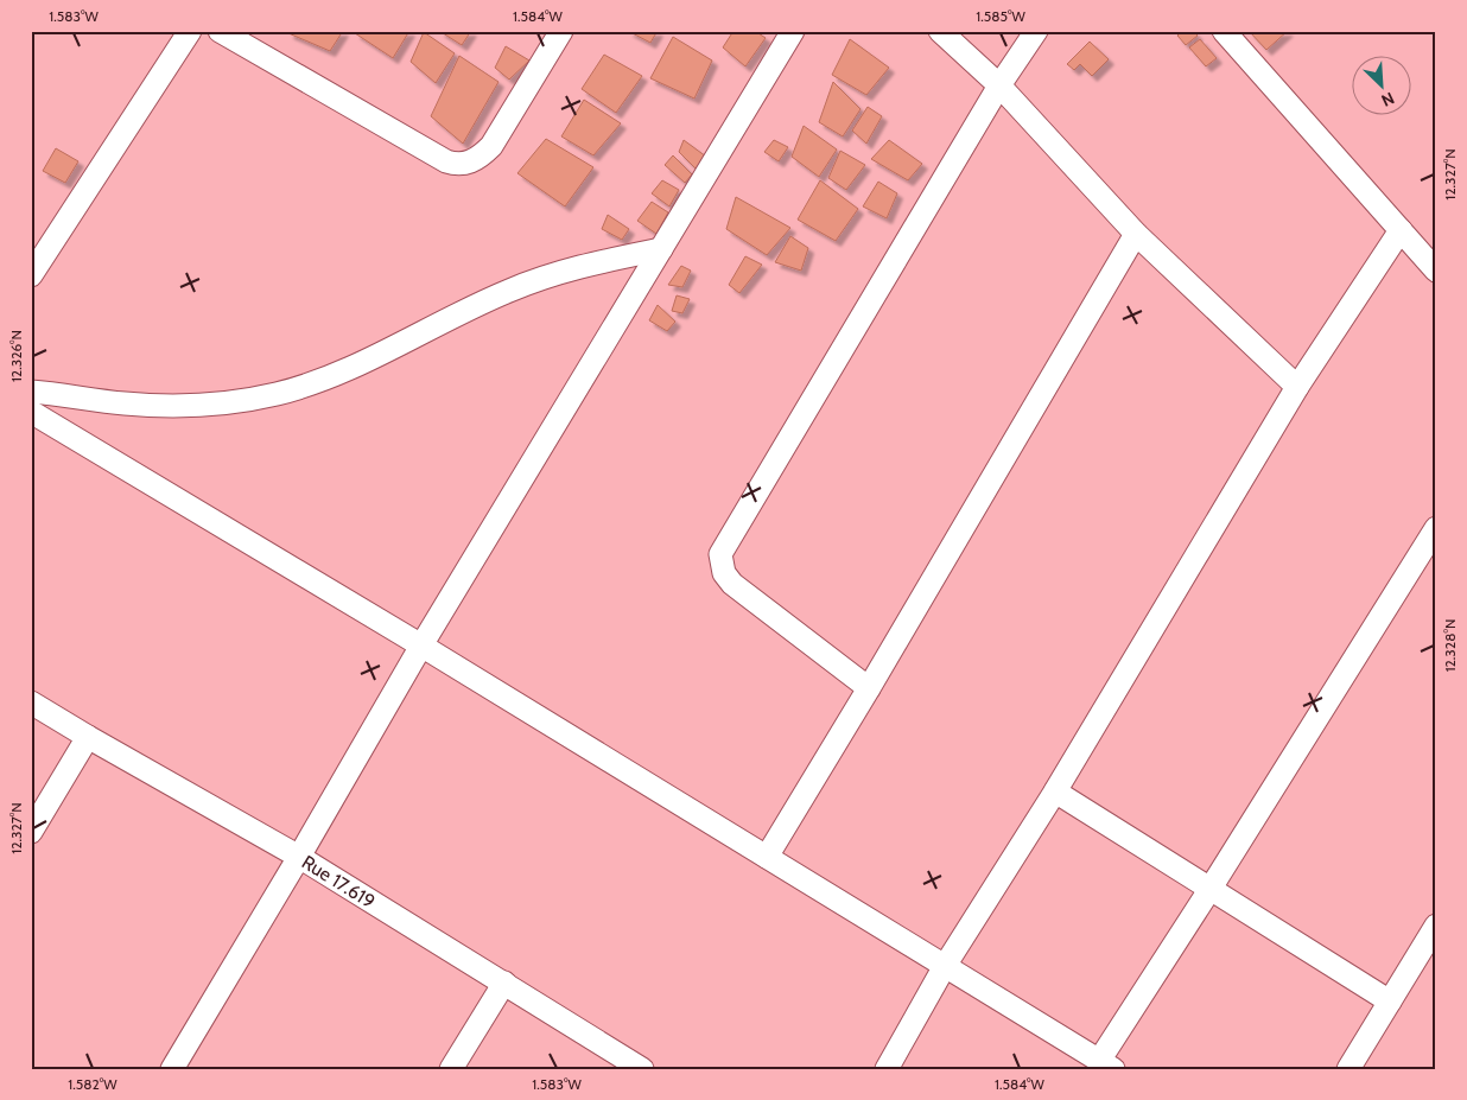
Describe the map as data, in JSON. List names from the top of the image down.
{
  "streets": {
    "street": ["Rue 17.619"]
  },
  "north": "bottom right",
  "coordinates": [
    "1.583°W",
    "1.584°W",
    "1.585°W",
    "12.327°N",
    "12.326°N",
    "12.328°N",
    "1.582°W"
  ]
}
